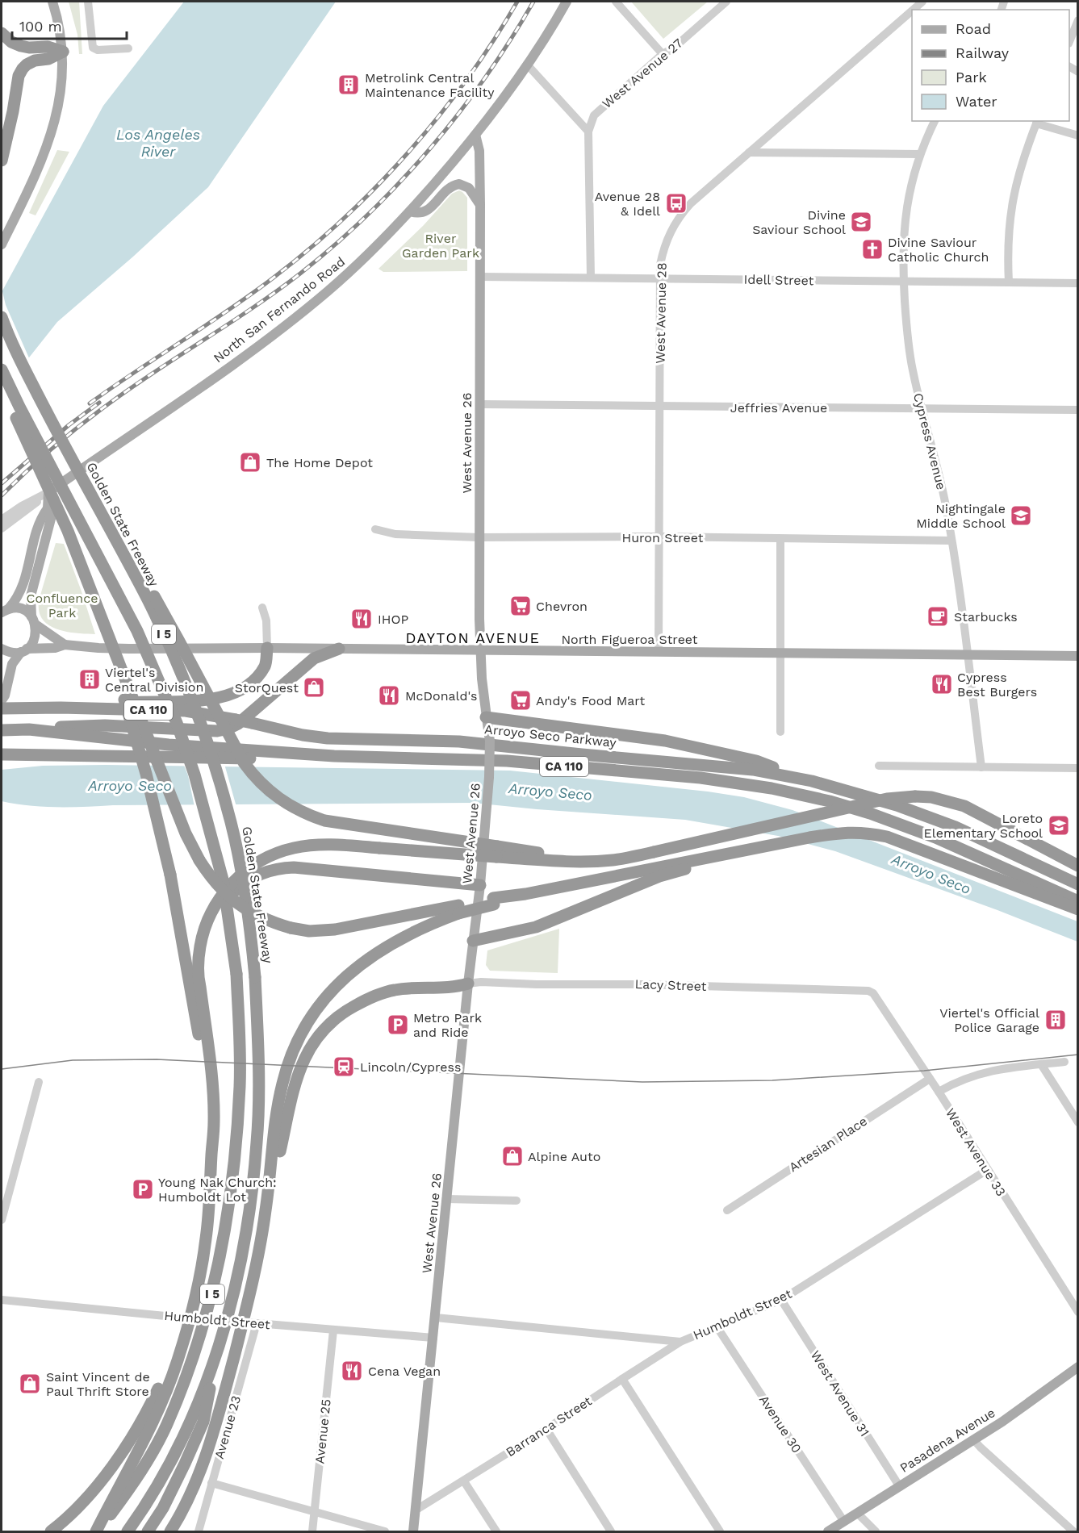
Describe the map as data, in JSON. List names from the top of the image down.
{
  "streets": {
    "highway": [
      "Golden State Freeway",
      "I 5",
      "CA 110",
      "Arroyo Seco Parkway"
    ],
    "main road": [
      "North San Fernando Road",
      "West Avenue 26",
      "North Figueroa Street",
      "Pasadena Avenue"
    ],
    "street": [
      "West Avenue 27",
      "Idell Street",
      "West Avenue 28",
      "Jeffries Avenue",
      "Cypress Avenue",
      "Huron Street",
      "Lacy Street",
      "Artesian Place",
      "West Avenue 33",
      "Humboldt Street",
      "West Avenue 31",
      "Avenue 30",
      "Barranca Street",
      "Avenue 23",
      "Avenue 25"
    ]
  },
  "crossings": [
    ["West Avenue 27", "Idell Street"],
    ["Idell Street", "West Avenue 28"],
    ["Idell Street", "Cypress Avenue"],
    ["Idell Street", "West Avenue 26"],
    ["North San Fernando Road", "West Avenue 26"],
    ["West Avenue 28", "Jeffries Avenue"],
    ["West Avenue 28", "Huron Street"],
    ["West Avenue 28", "North Figueroa Street"],
    ["Jeffries Avenue", "Cypress Avenue"],
    ["Jeffries Avenue", "West Avenue 26"],
    ["Cypress Avenue", "Huron Street"],
    ["Cypress Avenue", "North Figueroa Street"],
    ["West Avenue 26", "Huron Street"],
    ["West Avenue 26", "North Figueroa Street"],
    ["West Avenue 26", "Lacy Street"],
    ["West Avenue 26", "Humboldt Street"],
    ["West Avenue 26", "Barranca Street"],
    ["Lacy Street", "West Avenue 33"],
    ["Artesian Place", "West Avenue 33"],
    ["West Avenue 33", "Humboldt Street"],
    ["Humboldt Street", "West Avenue 31"],
    ["Humboldt Street", "Avenue 30"],
    ["Humboldt Street", "Barranca Street"],
    ["Humboldt Street", "Avenue 23"],
    ["Humboldt Street", "Avenue 25"],
    ["West Avenue 31", "Pasadena Avenue"],
    ["Avenue 30", "Pasadena Avenue"]
  ],
  "districts": ["DAYTON AVENUE"],
  "water": ["Los Angeles River", "Arroyo Seco"],
  "parks": ["River Garden Park", "Confluence Park"],
  "places": {
    "building": ["Metrolink Central Maintenance Facility", "Viertel's Central Division", "Viertel's Official Police Garage"],
    "bus stop": ["Avenue 28 & Idell"],
    "school or university": ["Divine Saviour School", "Nightingale Middle School", "Loreto Elementary School"],
    "church": ["Divine Saviour Catholic Church"],
    "shop": [
      "The Home Depot",
      "StorQuest",
      "Alpine Auto",
      "Saint Vincent de Paul Thrift Store"
    ],
    "supermarket": ["Chevron", "Andy's Food Mart"],
    "cafe": ["Starbucks"],
    "restaurant": [
      "IHOP",
      "Cypress Best Burgers",
      "McDonald's",
      "Cena Vegan"
    ],
    "parking": ["Metro Park and Ride", "Young Nak Church: Humboldt Lot"],
    "station": ["Lincoln/Cypress"]
  },
  "legend": [
    "Road",
    "Railway",
    "Park",
    "Water"
  ],
  "scale_bar": "100 m"
}
